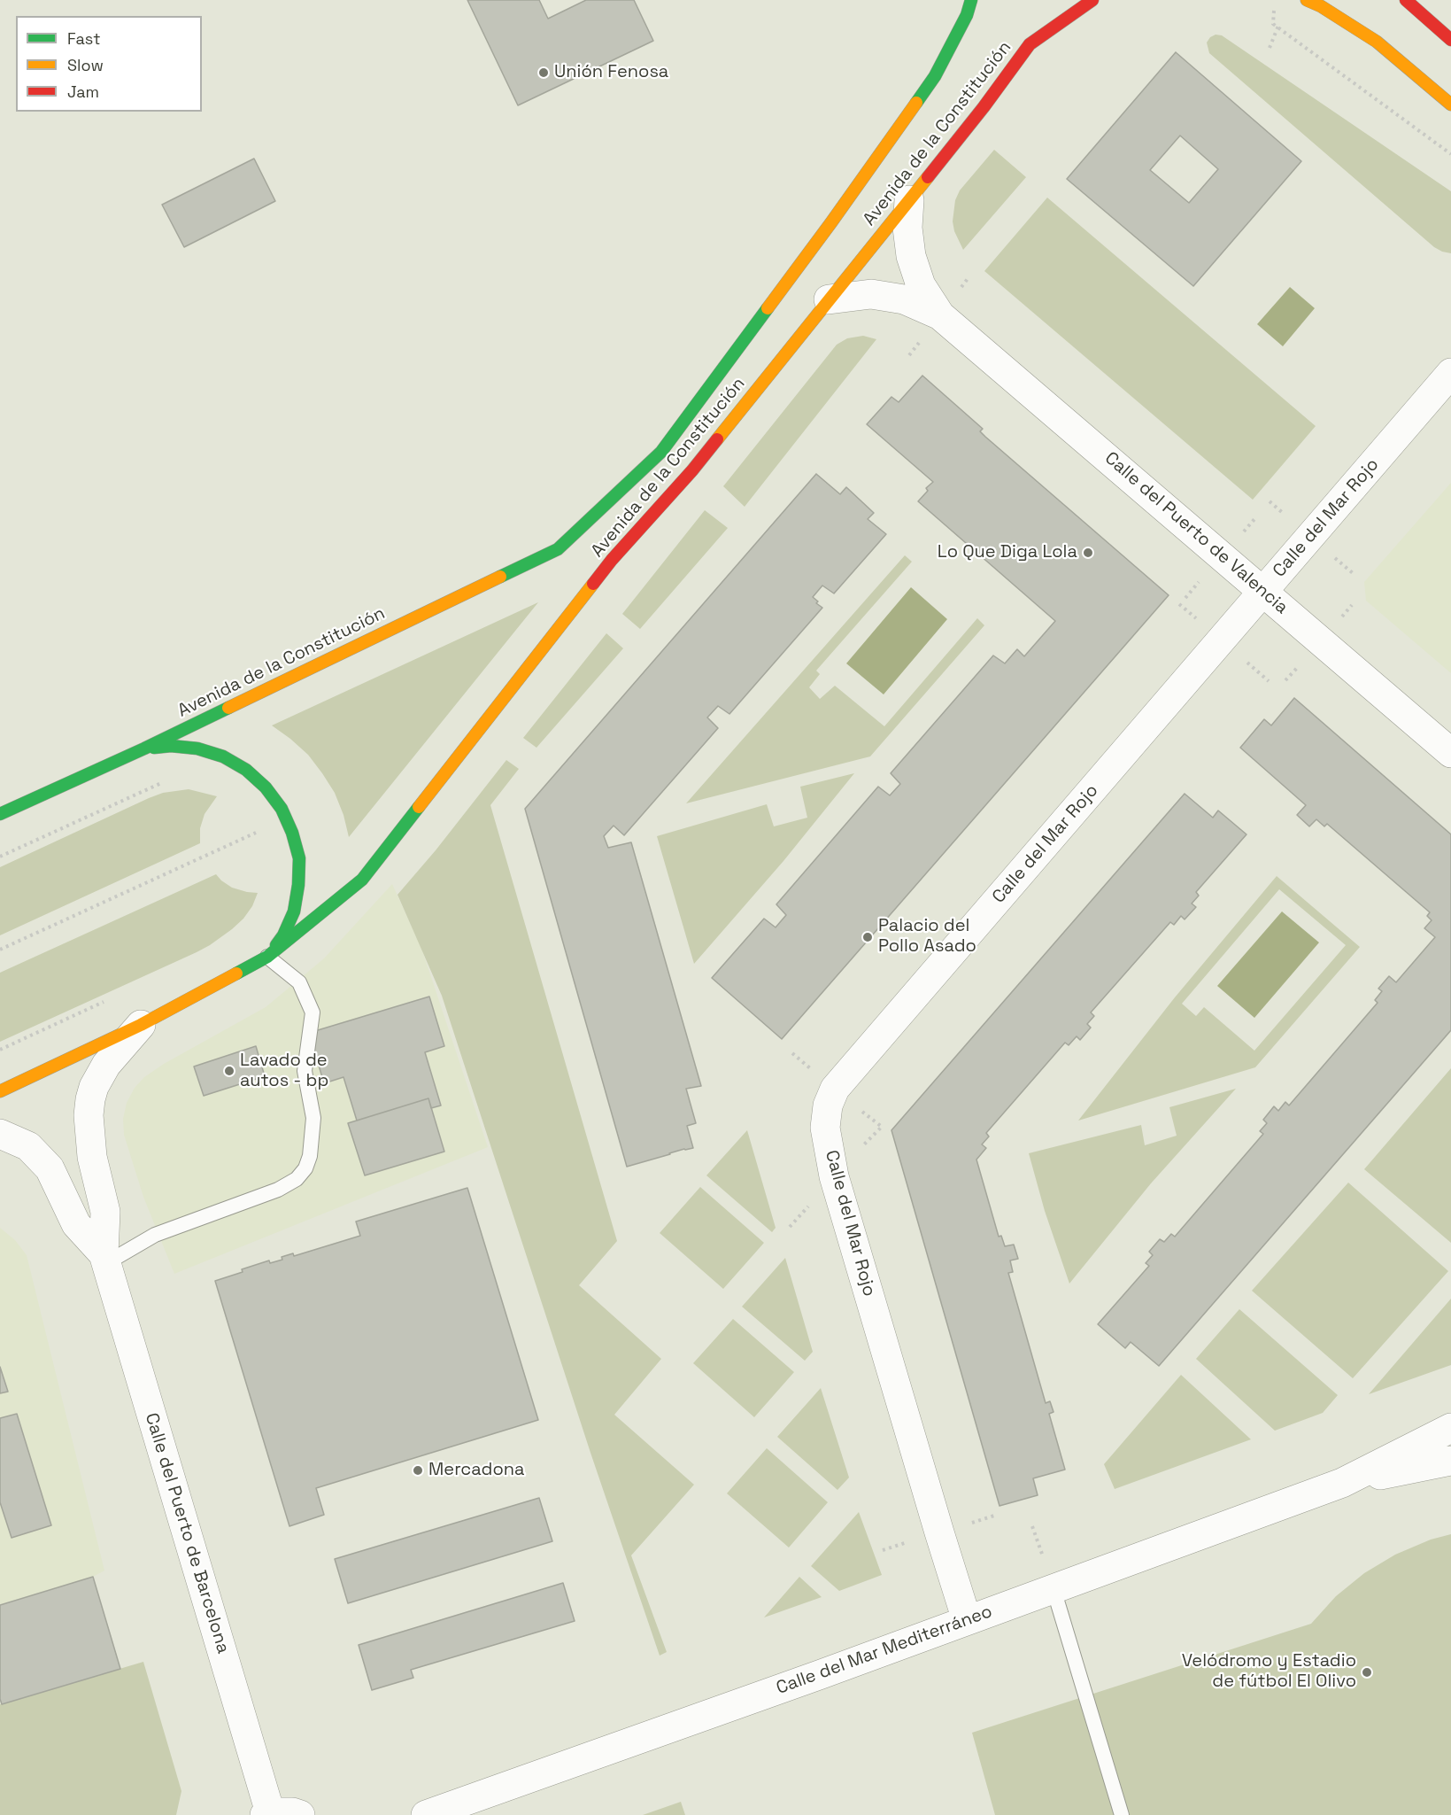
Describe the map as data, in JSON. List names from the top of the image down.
{
  "streets": {
    "street": [
      "Avenida de la Constitución",
      "Calle del Mar Rojo",
      "Calle del Puerto de Valencia",
      "Calle del Puerto de Barcelona",
      "Calle del Mar Mediterráneo"
    ]
  },
  "crossings": [
    ["Avenida de la Constitución", "Calle del Puerto de Valencia"],
    ["Avenida de la Constitución", "Calle del Puerto de Barcelona"],
    ["Calle del Mar Rojo", "Calle del Puerto de Valencia"],
    ["Calle del Mar Rojo", "Calle del Mar Mediterráneo"]
  ],
  "places": [
    "Unión Fenosa",
    "Lo Que Diga Lola",
    "Palacio del Pollo Asado",
    "Lavado de autos - bp",
    "Mercadona",
    "Velódromo y Estadio de fútbol El Olivo"
  ],
  "legend": ["Fast", "Slow", "Jam"]
}
